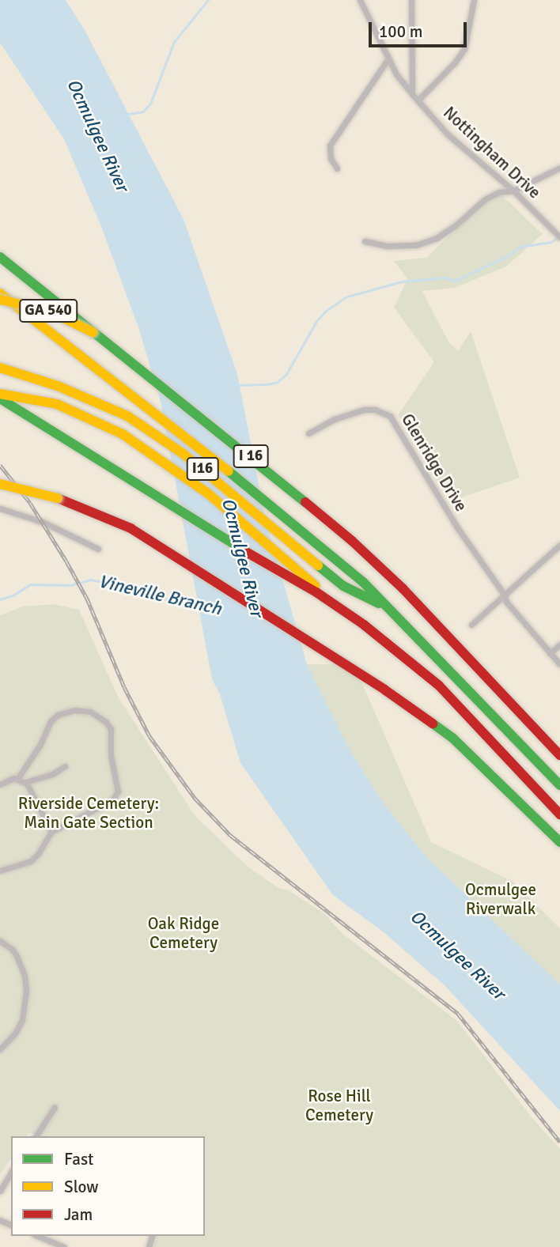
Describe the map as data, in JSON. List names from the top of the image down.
{
  "streets": {
    "highway": ["GA 540", "I 16", "I16"],
    "street": ["Nottingham Drive", "Glenridge Drive"]
  },
  "crossings": [
    ["GA 540", "I 16"]
  ],
  "water": ["Ocmulgee River", "Vineville Branch"],
  "parks": [
    "Riverside Cemetery: Main Gate Section",
    "Ocmulgee Riverwalk",
    "Oak Ridge Cemetery",
    "Rose Hill Cemetery"
  ],
  "legend": ["Fast", "Slow", "Jam"],
  "scale_bar": "100 m"
}
